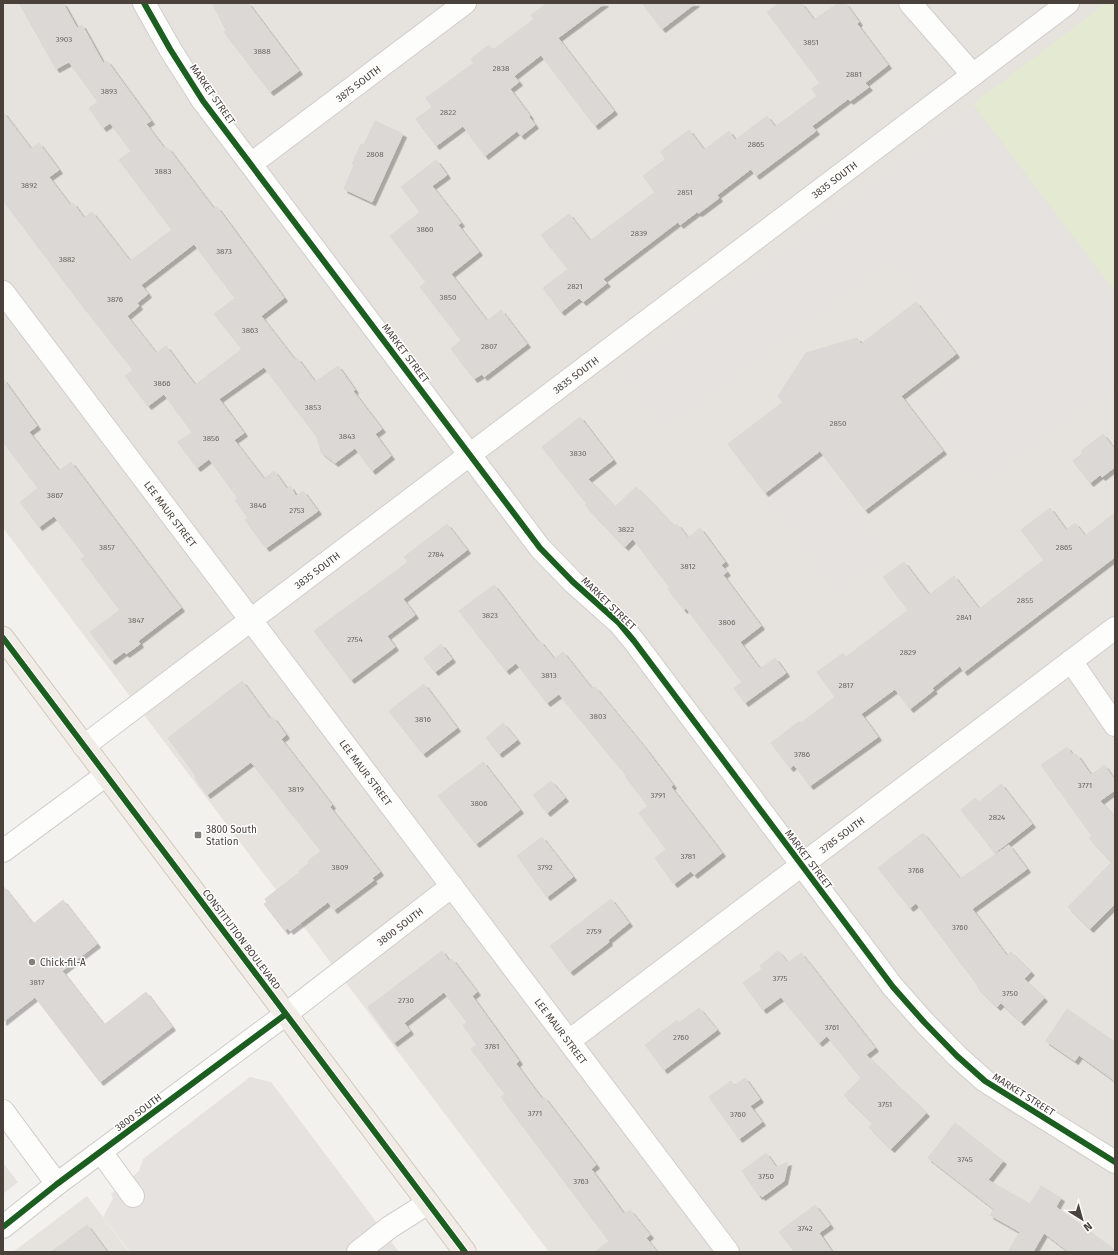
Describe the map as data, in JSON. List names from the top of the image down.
{
  "streets": {
    "main road": ["CONSTITUTION BOULEVARD"],
    "street": [
      "3875 SOUTH",
      "MARKET STREET",
      "3835 SOUTH",
      "LEE MAUR STREET",
      "3785 SOUTH",
      "3800 SOUTH"
    ]
  },
  "crossings": [
    ["3875 SOUTH", "MARKET STREET"],
    ["MARKET STREET", "3835 SOUTH"],
    ["MARKET STREET", "3785 SOUTH"],
    ["3835 SOUTH", "LEE MAUR STREET"],
    ["3835 SOUTH", "CONSTITUTION BOULEVARD"],
    ["LEE MAUR STREET", "3785 SOUTH"],
    ["LEE MAUR STREET", "3800 SOUTH"],
    ["3800 SOUTH", "CONSTITUTION BOULEVARD"]
  ],
  "places": {
    "transit": ["3800 South Station"],
    "other": ["Chick-fil-A"]
  },
  "house_numbers": [
    "3903",
    "3851",
    "3888",
    "2838",
    "2881",
    "3893",
    "2822",
    "2865",
    "2808",
    "3883",
    "3892",
    "2851",
    "3860",
    "2839",
    "3873",
    "3882",
    "2821",
    "3850",
    "3876",
    "3863",
    "2807",
    "3866",
    "3853",
    "2850",
    "3843",
    "3856",
    "3830",
    "3867",
    "3846",
    "2753",
    "3822",
    "3857",
    "2865",
    "2784",
    "3812",
    "2855",
    "3823",
    "2841",
    "3847",
    "3806",
    "2754",
    "2829",
    "3813",
    "2817",
    "3803",
    "3816",
    "3786",
    "3771",
    "3819",
    "3791",
    "3806",
    "2824",
    "3781",
    "3809",
    "3792",
    "3768",
    "3760",
    "2759",
    "3775",
    "3817",
    "3750",
    "2730",
    "3761",
    "2760",
    "3781",
    "3751",
    "3771",
    "3760",
    "3745",
    "3750",
    "3763",
    "3742"
  ],
  "north": "bottom right"
}
